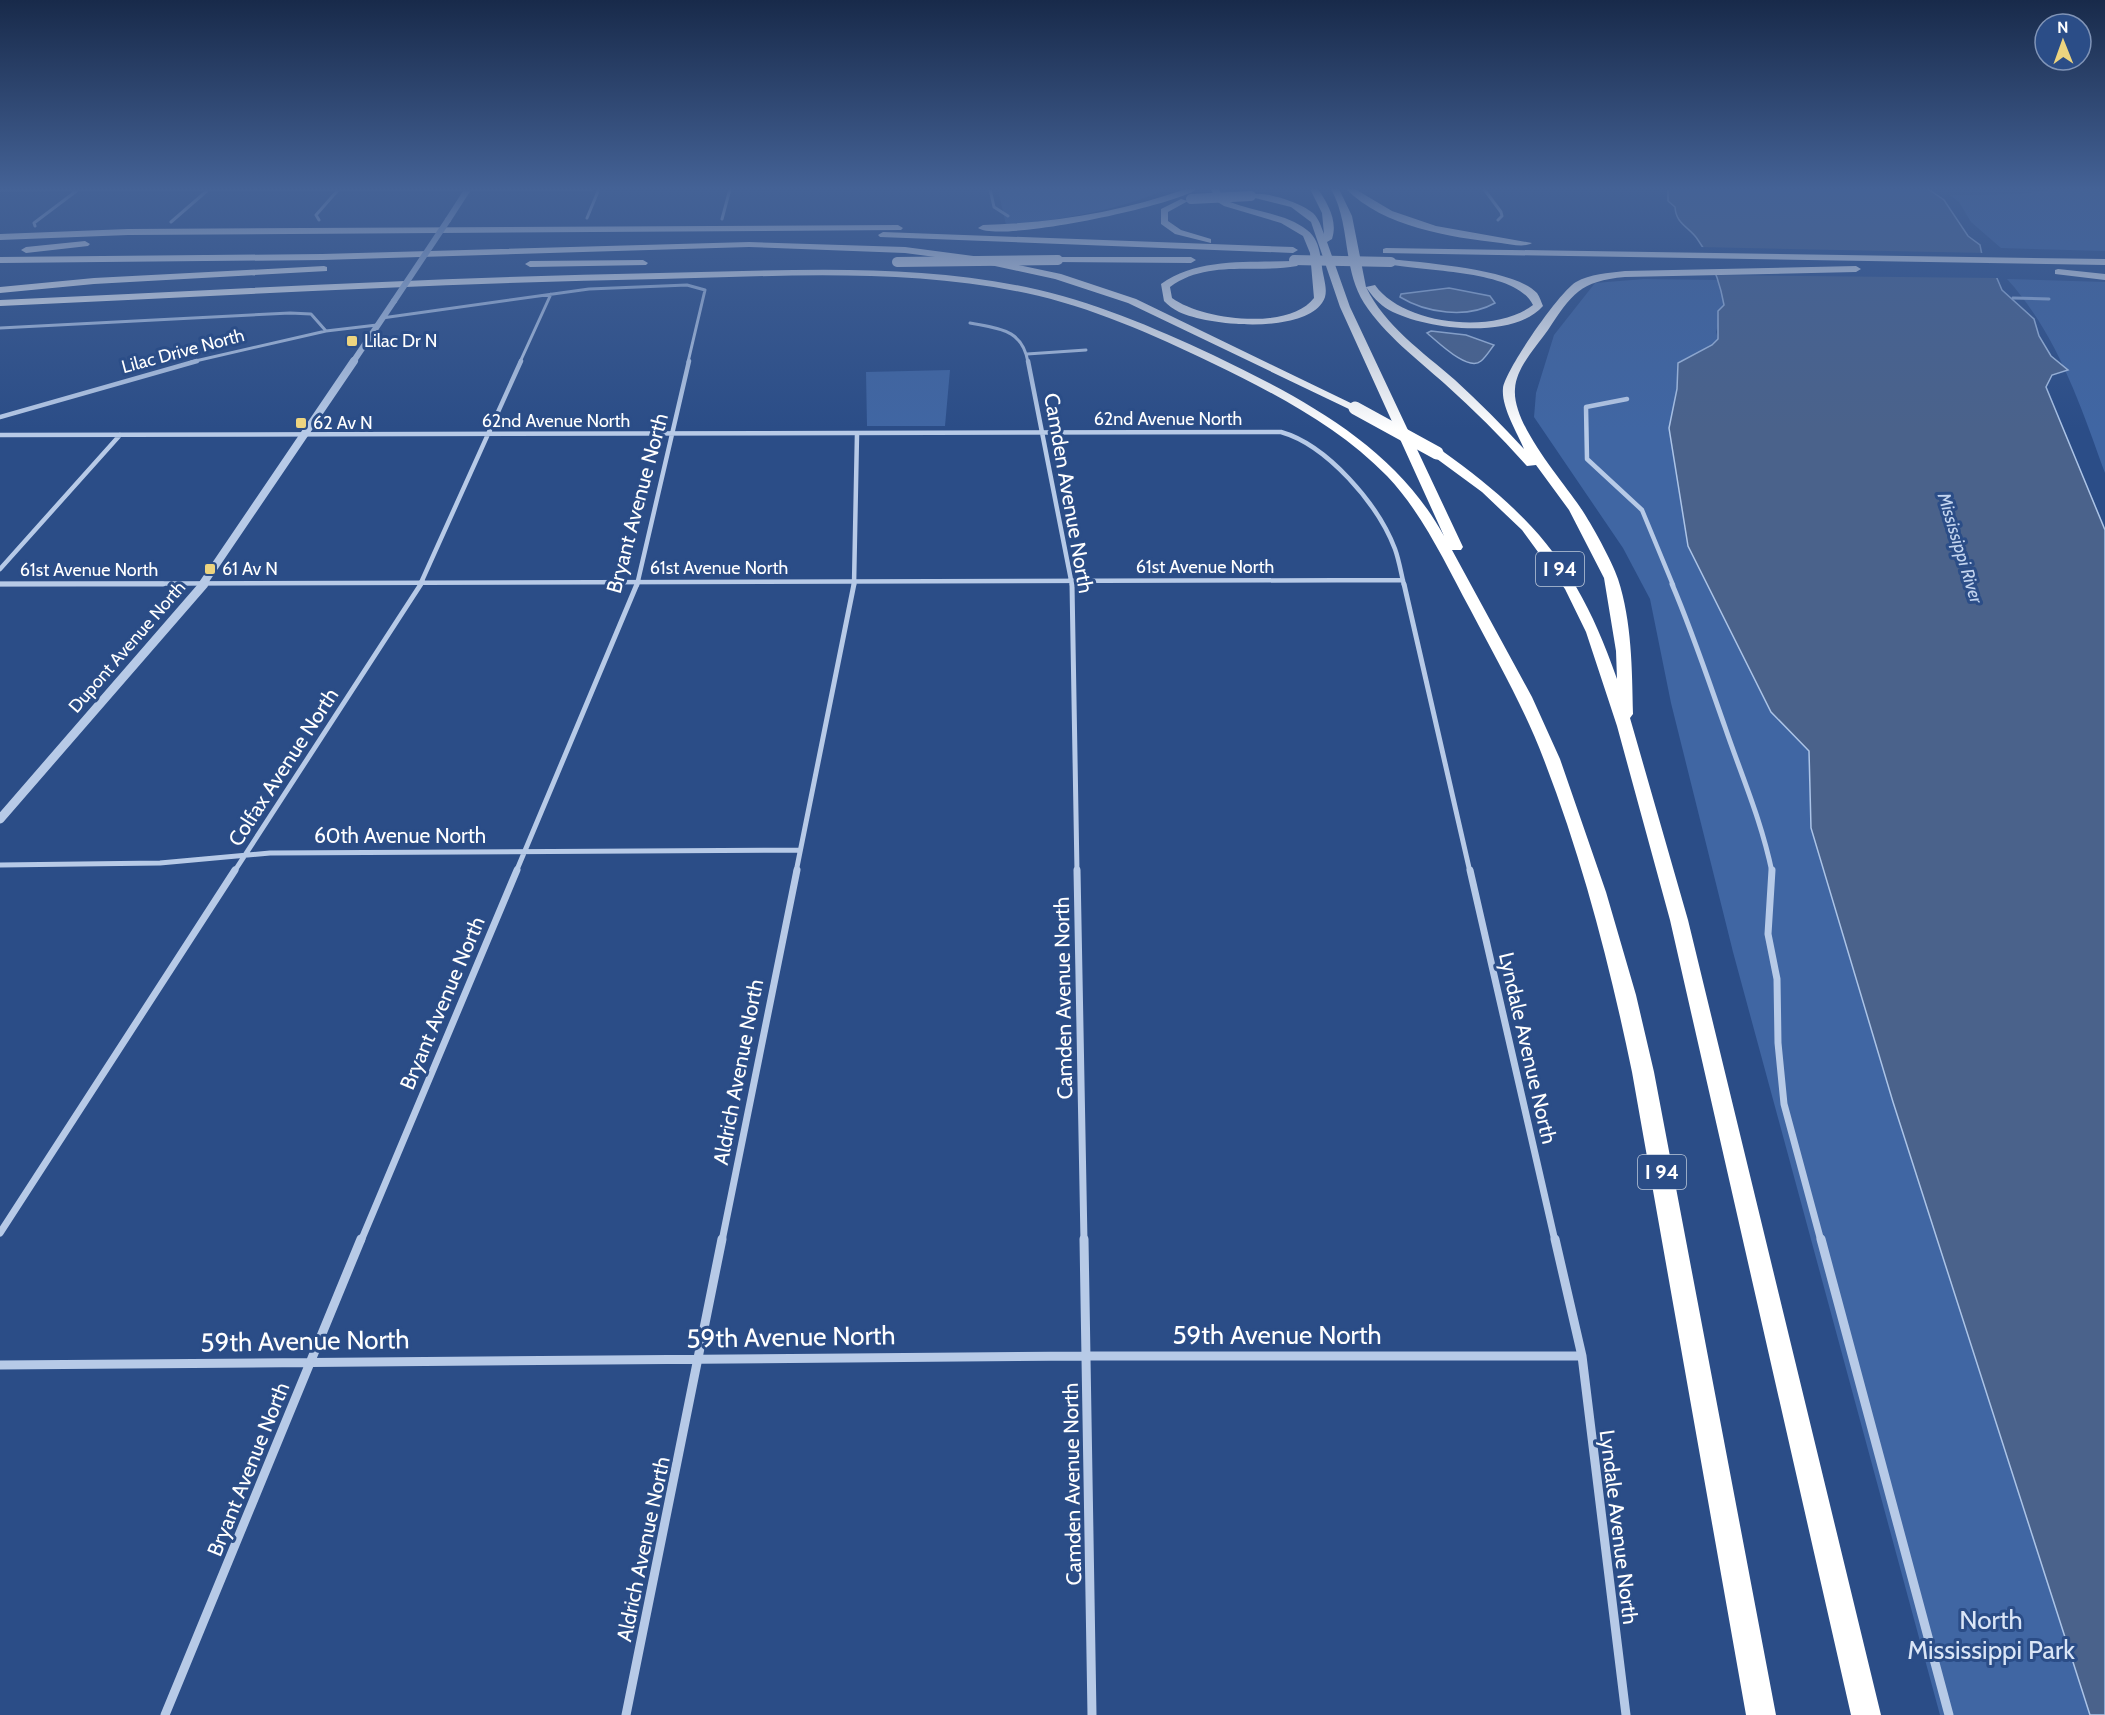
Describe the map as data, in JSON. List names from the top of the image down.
{
  "streets": {
    "highway": ["I 94"],
    "street": [
      "Lilac Drive North",
      "62nd Avenue North",
      "Camden Avenue North",
      "Bryant Avenue North",
      "61st Avenue North",
      "Dupont Avenue North",
      "Colfax Avenue North",
      "60th Avenue North",
      "Lyndale Avenue North",
      "Aldrich Avenue North",
      "59th Avenue North"
    ]
  },
  "crossings": [
    ["Lilac Drive North", "Bryant Avenue North"],
    ["Lilac Drive North", "Dupont Avenue North"],
    ["Lilac Drive North", "Colfax Avenue North"],
    ["62nd Avenue North", "Camden Avenue North"],
    ["62nd Avenue North", "Bryant Avenue North"],
    ["62nd Avenue North", "Dupont Avenue North"],
    ["62nd Avenue North", "Colfax Avenue North"],
    ["62nd Avenue North", "Lyndale Avenue North"],
    ["62nd Avenue North", "Aldrich Avenue North"],
    ["Camden Avenue North", "61st Avenue North"],
    ["Camden Avenue North", "59th Avenue North"],
    ["Bryant Avenue North", "61st Avenue North"],
    ["Bryant Avenue North", "60th Avenue North"],
    ["Bryant Avenue North", "59th Avenue North"],
    ["61st Avenue North", "Dupont Avenue North"],
    ["61st Avenue North", "Colfax Avenue North"],
    ["61st Avenue North", "Lyndale Avenue North"],
    ["61st Avenue North", "Aldrich Avenue North"],
    ["Colfax Avenue North", "60th Avenue North"],
    ["60th Avenue North", "Aldrich Avenue North"],
    ["Lyndale Avenue North", "59th Avenue North"],
    ["Aldrich Avenue North", "59th Avenue North"]
  ],
  "water": ["Mississippi River"],
  "parks": ["North Mississippi Park"],
  "places": {
    "transit": ["Lilac Dr N", "62 Av N", "61 Av N"]
  },
  "north": "top"
}
